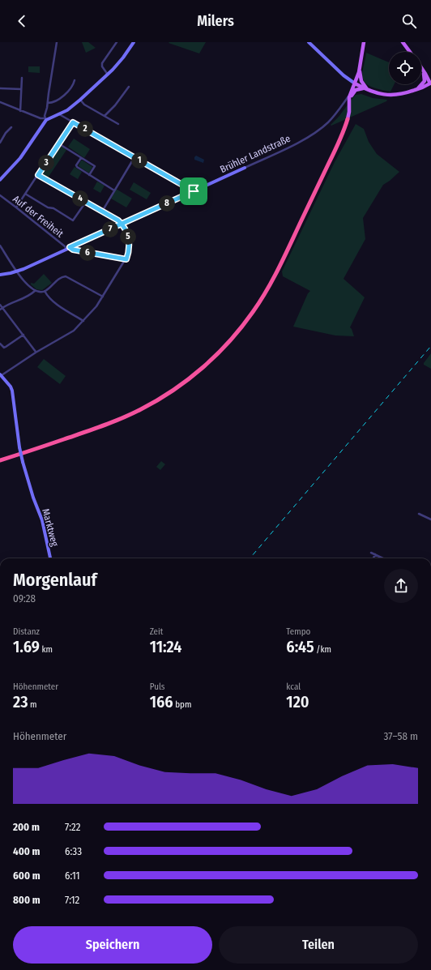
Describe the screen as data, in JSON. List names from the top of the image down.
{
  "streets": {
    "main road": ["Brühler Landstraße"],
    "street": ["Auf der Freiheit", "Marktweg"]
  },
  "crossings": [
    ["Brühler Landstraße", "Auf der Freiheit"]
  ],
  "page": {
    "header": "Milers",
    "pins": [
      "2",
      "1",
      "3",
      "4",
      "8",
      "7",
      "5",
      "6"
    ],
    "heading": ["Morgenlauf", "09:28"],
    "stats": [
      ["Distanz", "1.69 km"],
      ["Zeit", "11:24"],
      ["Tempo", "6:45 /km"],
      ["Höhenmeter", "23 m"],
      ["Puls", "166 bpm"],
      ["kcal", "120"]
    ],
    "chart": ["Höhenmeter", "37–58 m"],
    "list": [
      {
        "name": "200 m",
        "note": "7:22"
      },
      {
        "name": "400 m",
        "note": "6:33"
      },
      {
        "name": "600 m",
        "note": "6:11"
      },
      {
        "name": "800 m",
        "note": "7:12"
      }
    ],
    "buttons": ["Speichern", "Teilen"]
  }
}
